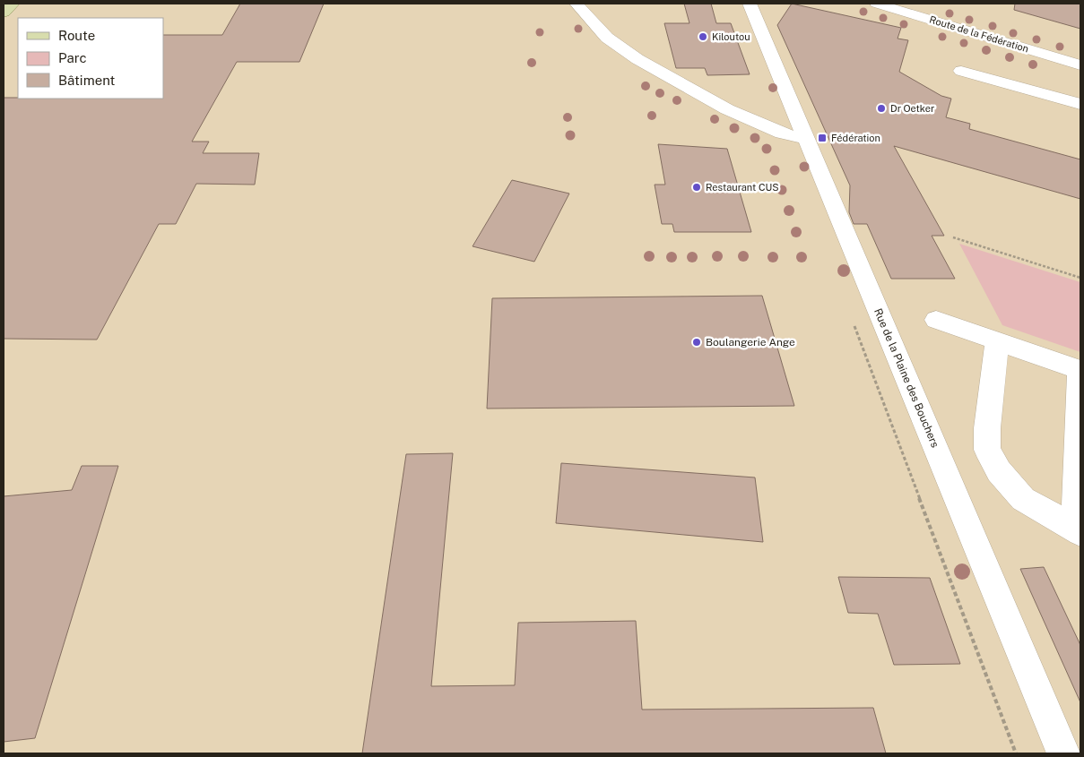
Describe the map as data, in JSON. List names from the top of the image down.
{
  "streets": {
    "street": ["Route de la Fédération", "Rue de la Plaine des Bouchers"]
  },
  "places": {
    "other": [
      "Kiloutou",
      "Dr Oetker",
      "Restaurant CUS",
      "Boulangerie Ange"
    ],
    "transit": ["Fédération"]
  },
  "legend": ["Route", "Parc", "Bâtiment"]
}
